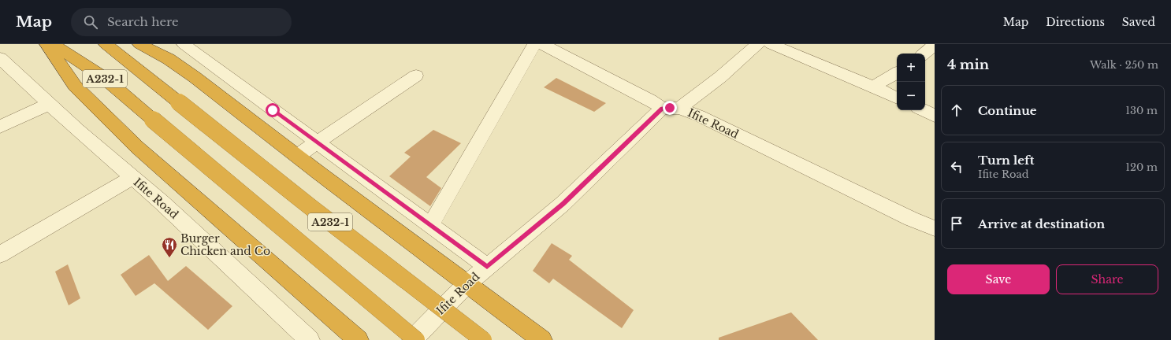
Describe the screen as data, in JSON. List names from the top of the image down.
{
  "streets": {
    "highway": ["A232-1"],
    "street": ["Ifite Road"]
  },
  "places": {
    "restaurant": ["Burger Chicken and Co"]
  },
  "page": {
    "header": "Map",
    "search": "Search here",
    "nav": ["Map", "Directions", "Saved"],
    "heading": ["4 min", "Walk · 250 m"],
    "map_buttons": ["+", "−"],
    "list": [
      ["Continue", "130 m"],
      ["Turn left", "Ifite Road", "120 m"],
      "Arrive at destination"
    ],
    "buttons": ["Save", "Share"]
  }
}
